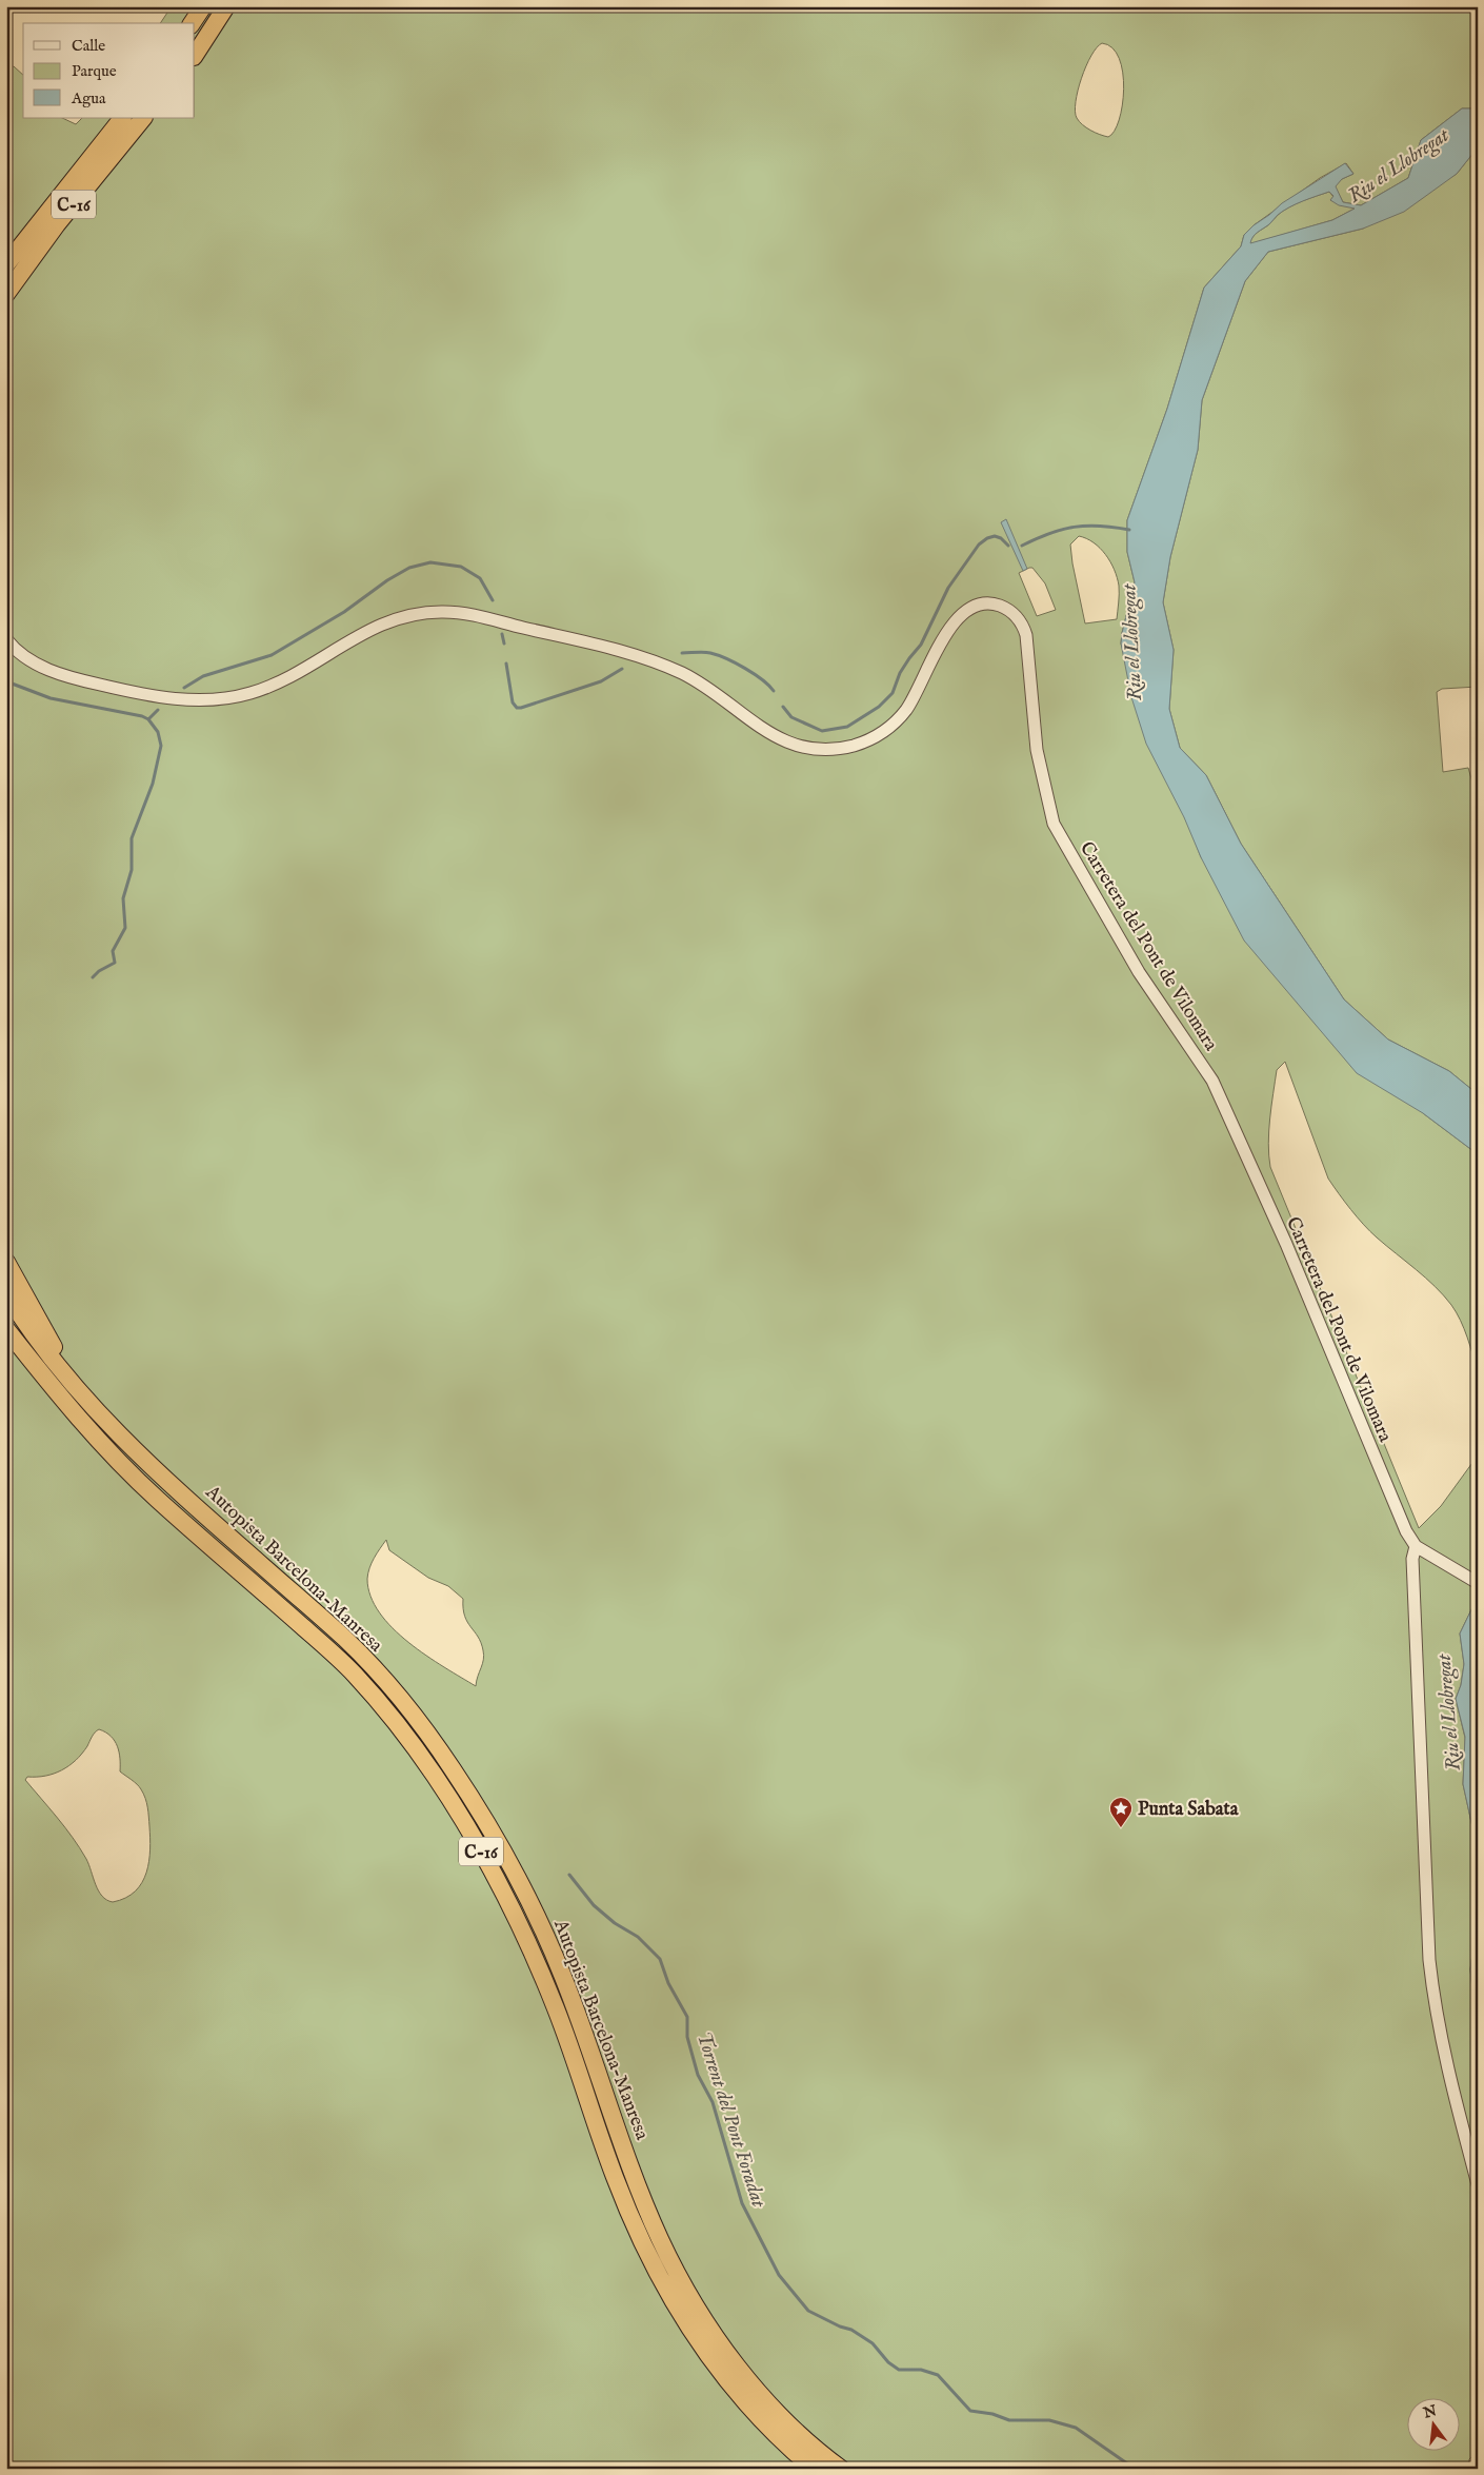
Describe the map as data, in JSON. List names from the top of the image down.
{
  "streets": {
    "highway": ["C-16", "Autopista Barcelona-Manresa"],
    "street": ["Carretera del Pont de Vilomara"]
  },
  "water": ["Riu el Llobregat", "Torrent del Pont Foradat"],
  "places": {
    "place": ["Punta Sabata"]
  },
  "legend": ["Calle", "Parque", "Agua"],
  "north": "top"
}
